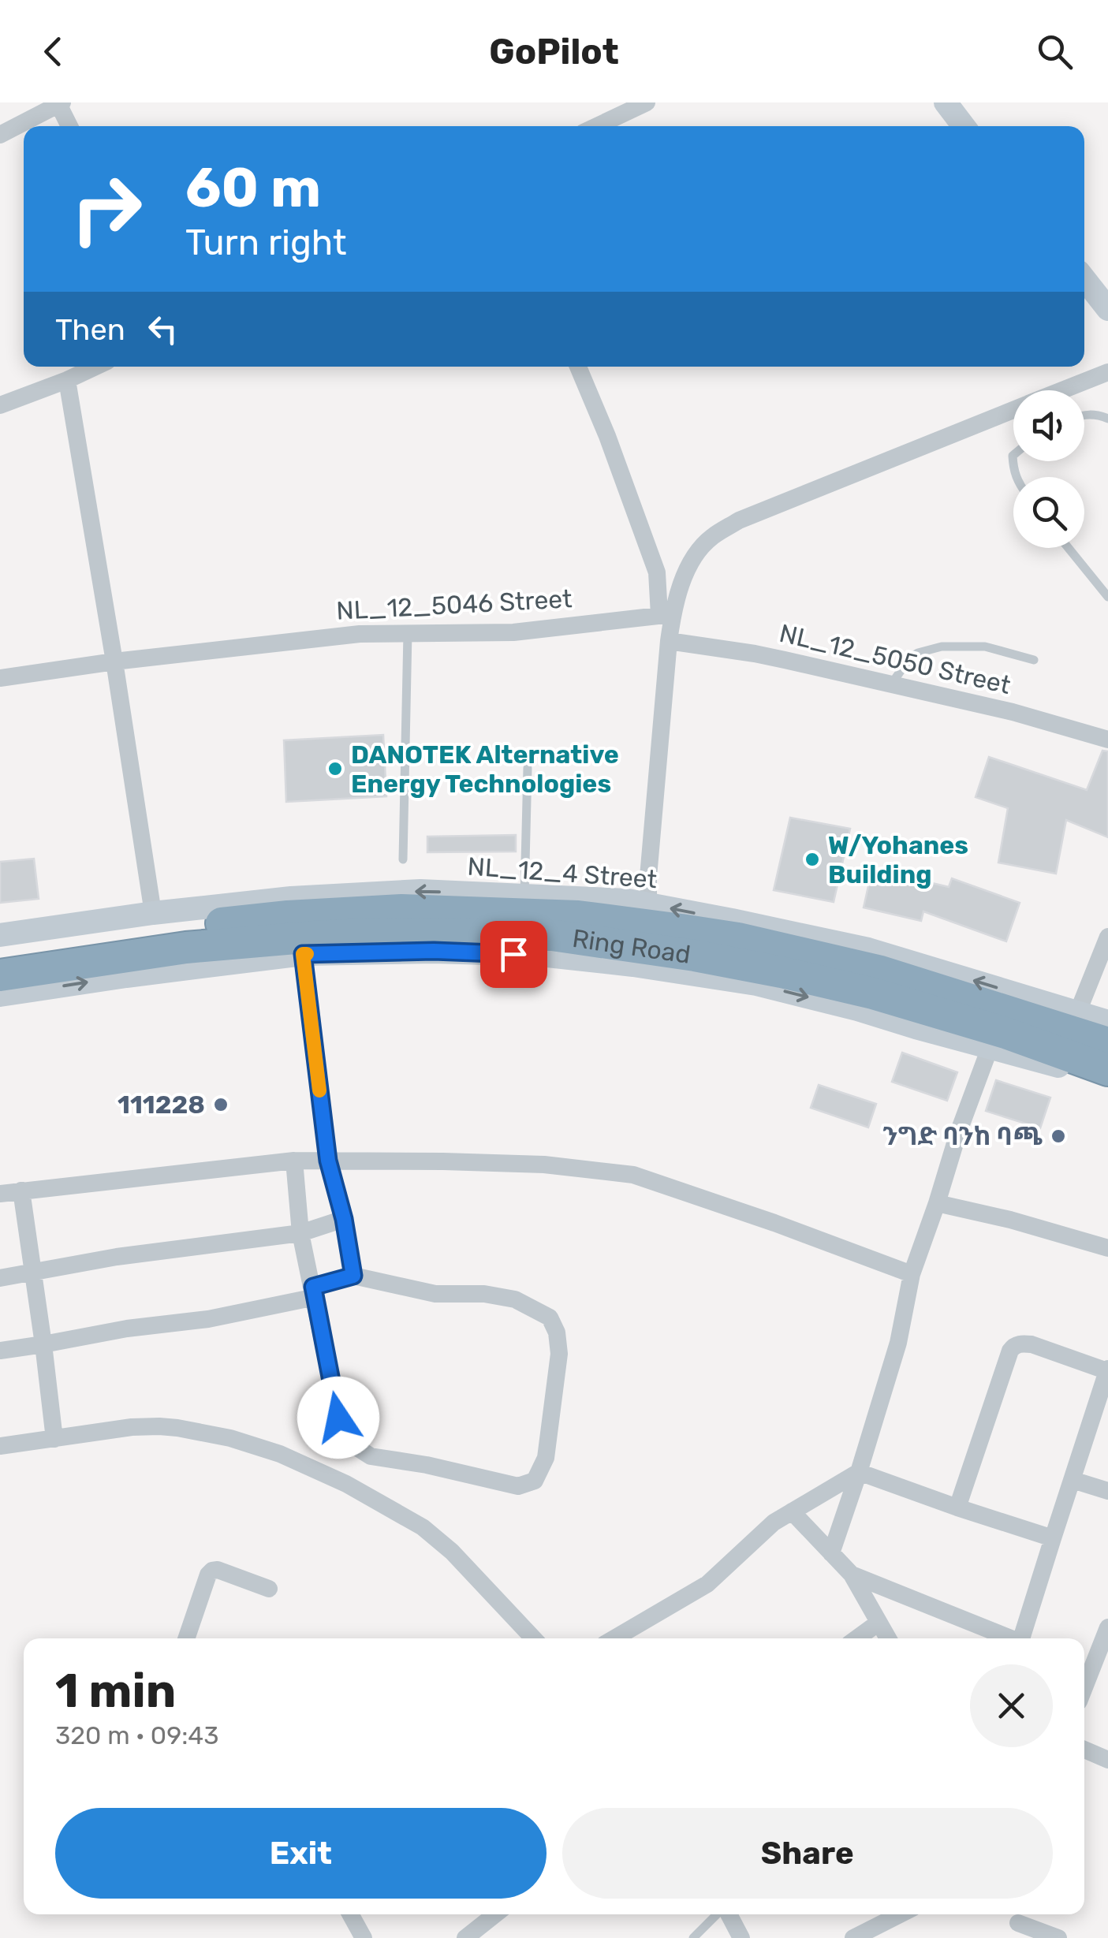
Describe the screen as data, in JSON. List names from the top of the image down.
{
  "streets": {
    "highway": ["Ring Road"],
    "street": ["NL_12_5046 Street", "NL_12_5050 Street", "NL_12_4 Street"]
  },
  "places": [
    "DANOTEK Alternative Energy Technologies",
    "W/Yohanes Building",
    "111228",
    "ንግድ ባንከ ባጫ"
  ],
  "page": {
    "header": "GoPilot",
    "turn": ["60 m", "Turn right"],
    "then": "Then",
    "heading": ["1 min", "320 m · 09:43"],
    "buttons": ["Exit", "Share"]
  }
}
